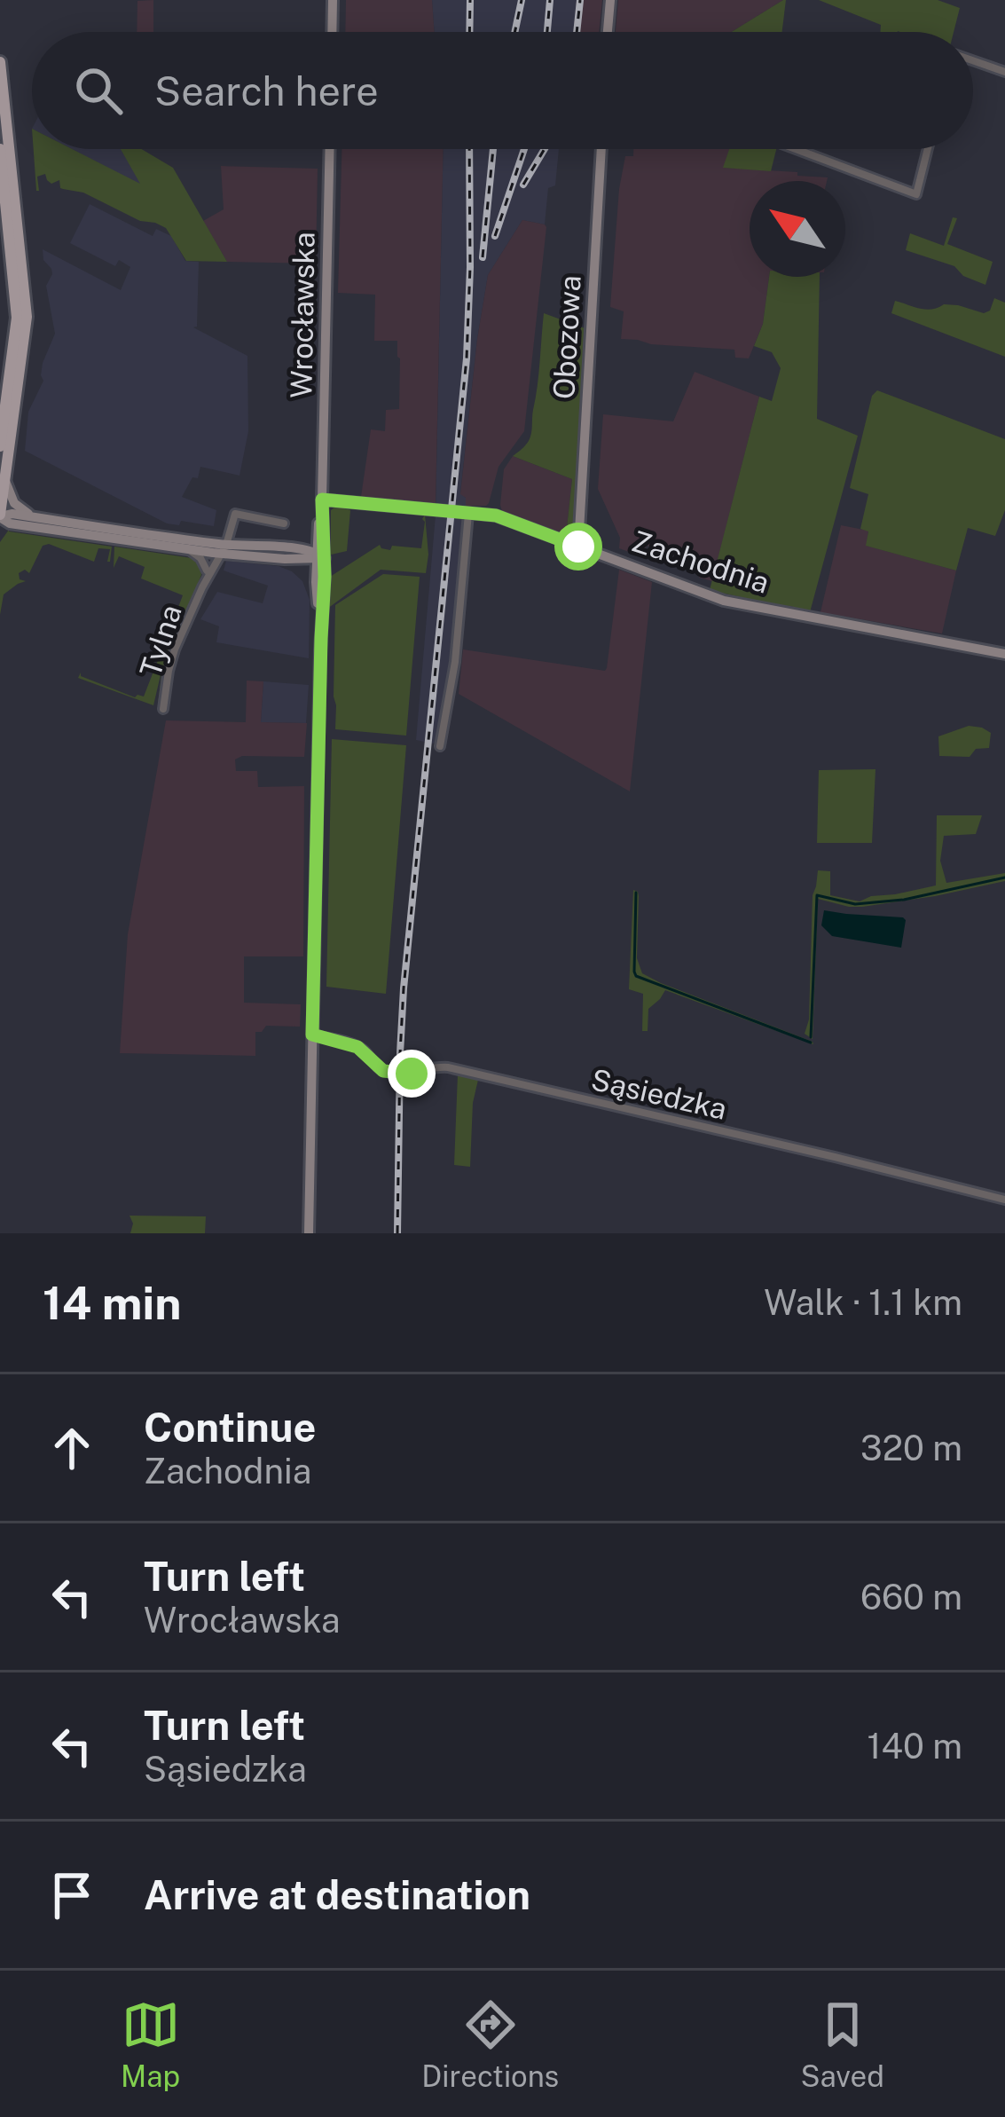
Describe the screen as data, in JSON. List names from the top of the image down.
{
  "streets": {
    "street": [
      "Wrocławska",
      "Obozowa",
      "Zachodnia",
      "Tylna",
      "Sąsiedzka"
    ]
  },
  "crossings": [
    ["Wrocławska", "Zachodnia"],
    ["Wrocławska", "Sąsiedzka"],
    ["Obozowa", "Zachodnia"]
  ],
  "north": "top left",
  "page": {
    "search": "Search here",
    "heading": ["14 min", "Walk · 1.1 km"],
    "list": [
      ["Continue", "Zachodnia", "320 m"],
      ["Turn left", "Wrocławska", "660 m"],
      ["Turn left", "Sąsiedzka", "140 m"],
      "Arrive at destination"
    ],
    "nav": ["Map", "Directions", "Saved"]
  }
}
